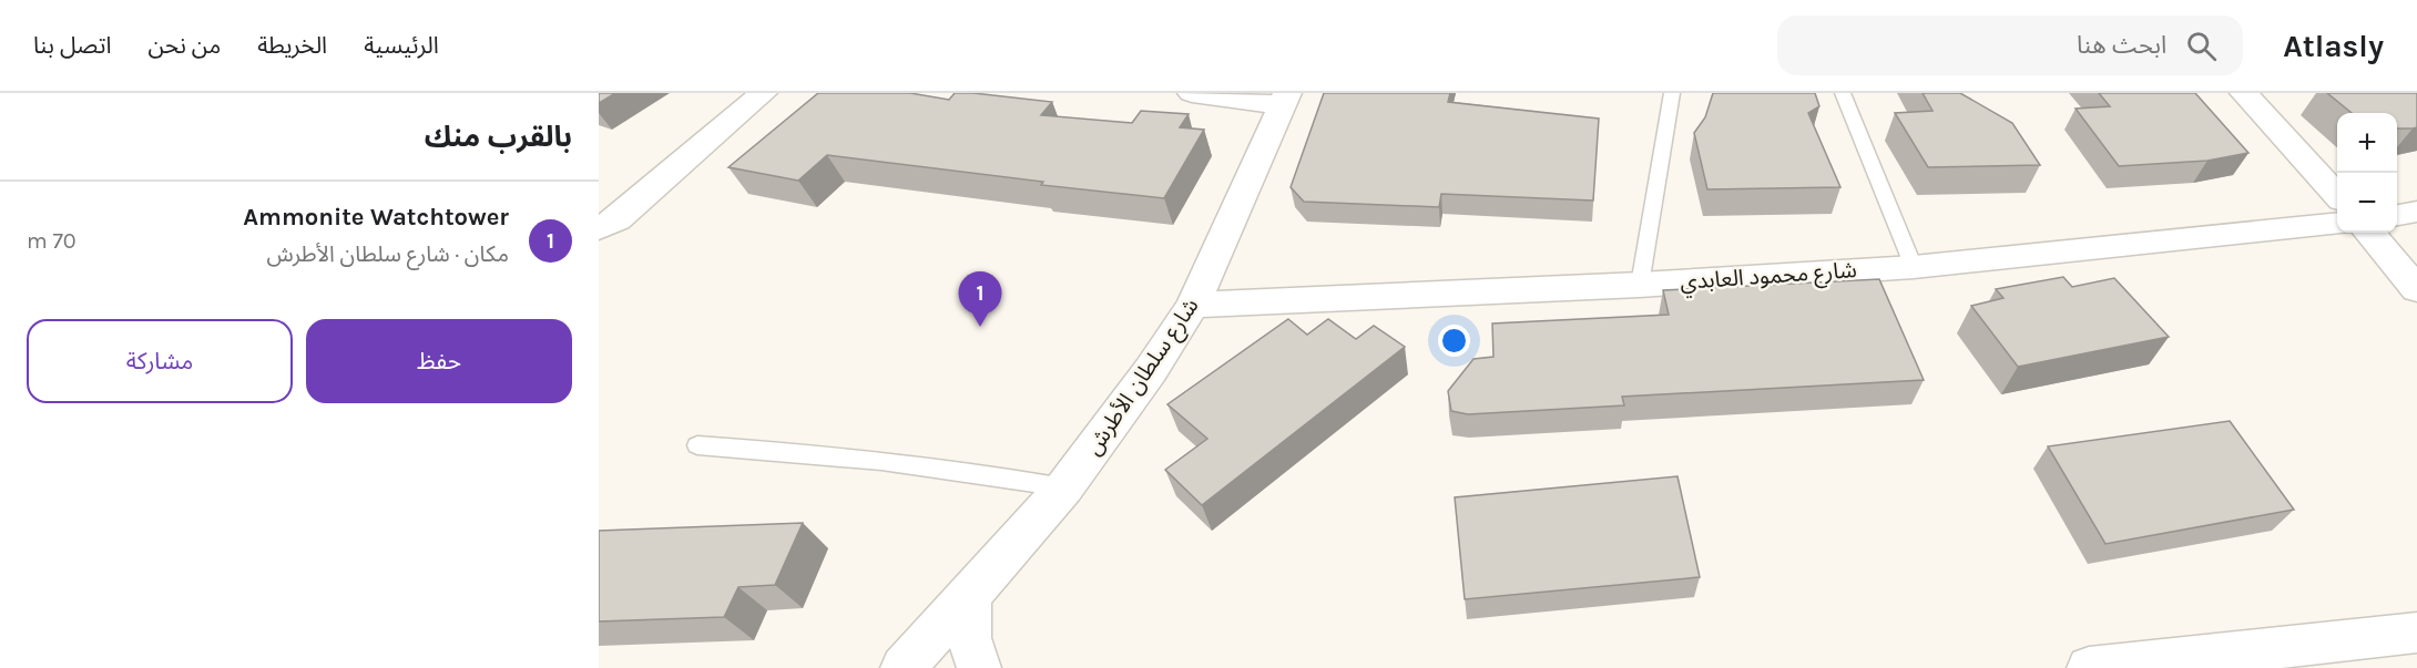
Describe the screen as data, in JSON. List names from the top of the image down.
{
  "streets": {
    "street": ["شارع محمود العابدي", "شارع سلطان الأطرش"]
  },
  "crossings": [
    ["شارع محمود العابدي", "شارع سلطان الأطرش"]
  ],
  "page": {
    "header": "Atlasly",
    "search": "ابحث هنا",
    "nav": [
      "الرئيسية",
      "الخريطة",
      "من نحن",
      "اتصل بنا"
    ],
    "heading": "بالقرب منك",
    "map_buttons": ["+", "−"],
    "list": [
      {
        "mark": "1",
        "name": "Ammonite Watchtower",
        "note": "مكان · شارع سلطان الأطرش",
        "value": "70 m"
      }
    ],
    "pins": "1",
    "buttons": ["حفظ", "مشاركة"]
  }
}
